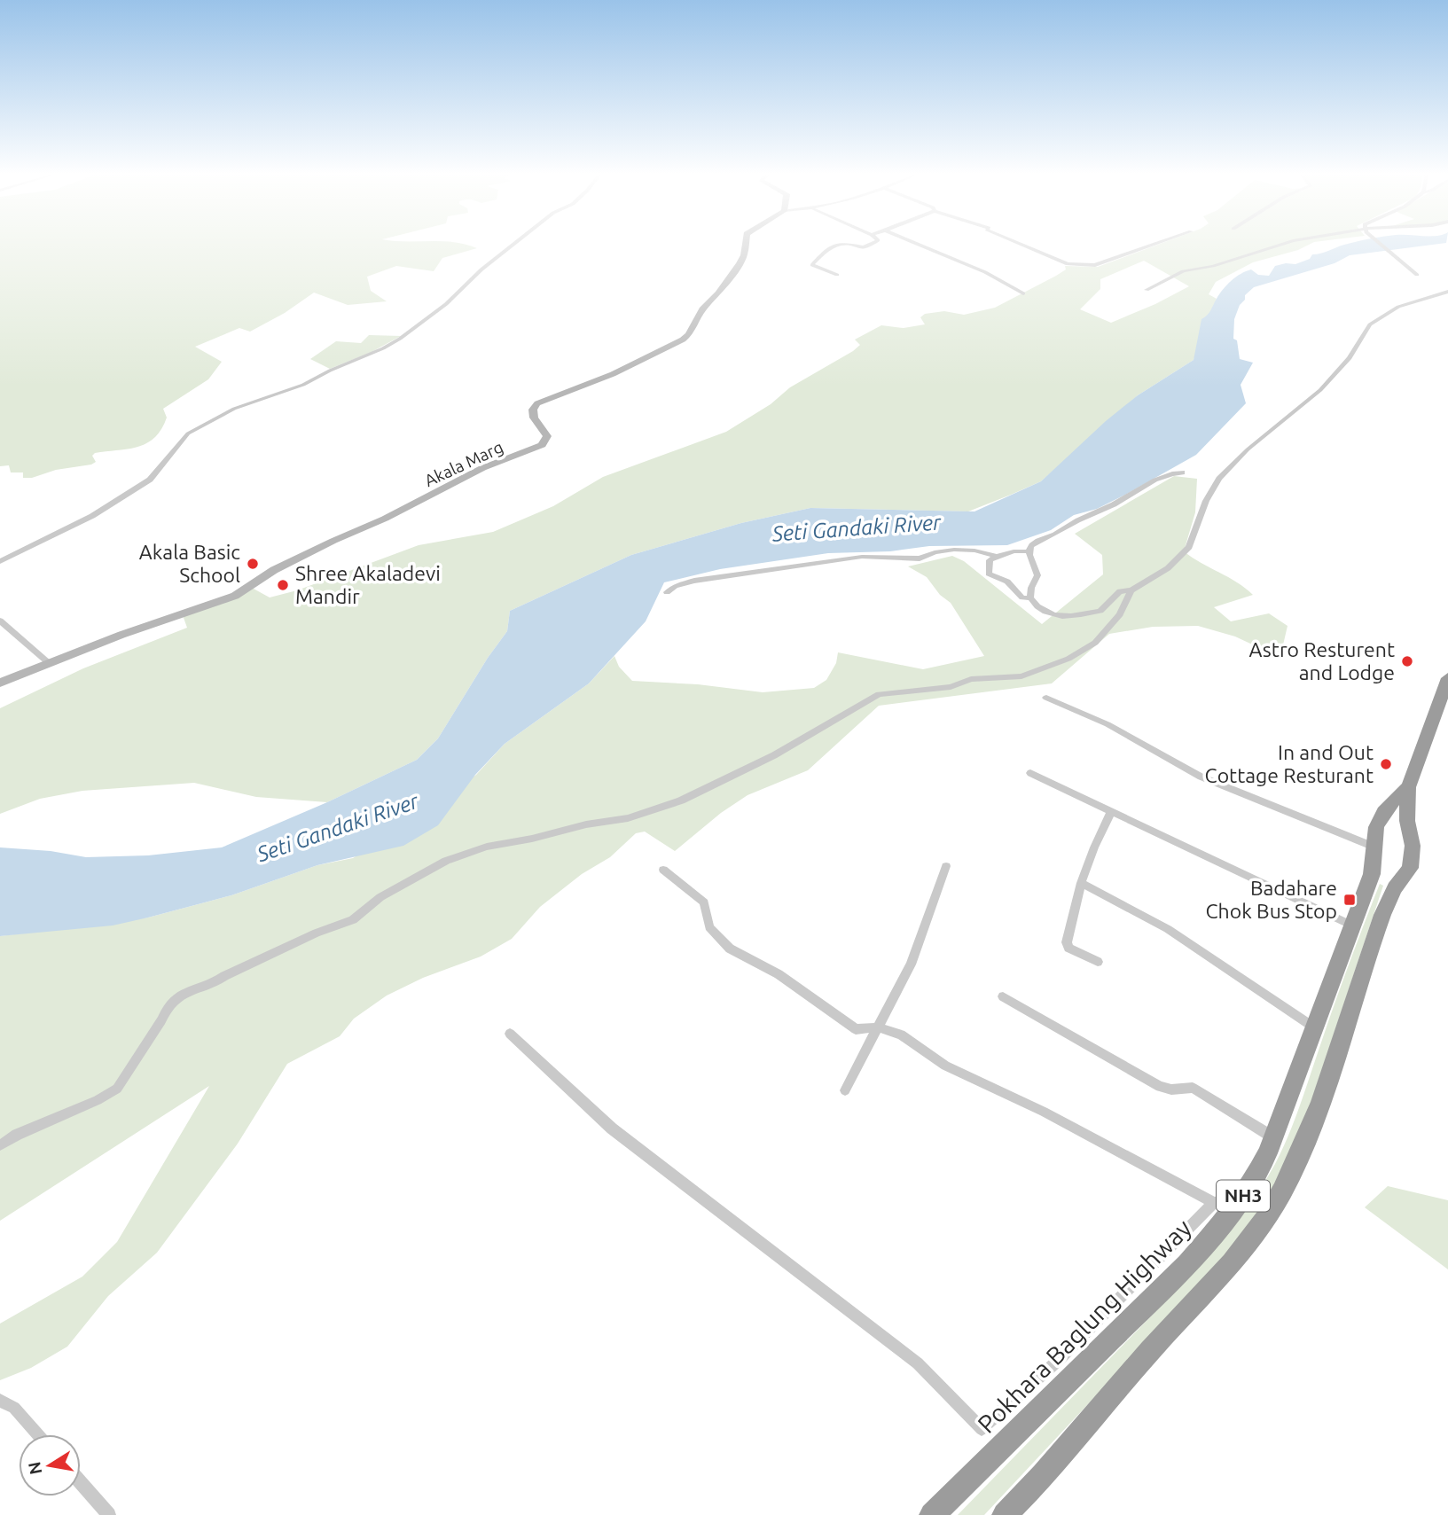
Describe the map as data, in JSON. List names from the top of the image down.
{
  "streets": {
    "highway": ["NH3", "Pokhara Baglung Highway"],
    "main road": ["Akala Marg"]
  },
  "water": ["Seti Gandaki River"],
  "places": {
    "other": [
      "Akala Basic School",
      "Shree Akaladevi Mandir",
      "Astro Resturent and Lodge",
      "In and Out Cottage Resturant"
    ],
    "transit": ["Badahare Chok Bus Stop"]
  },
  "north": "left"
}
